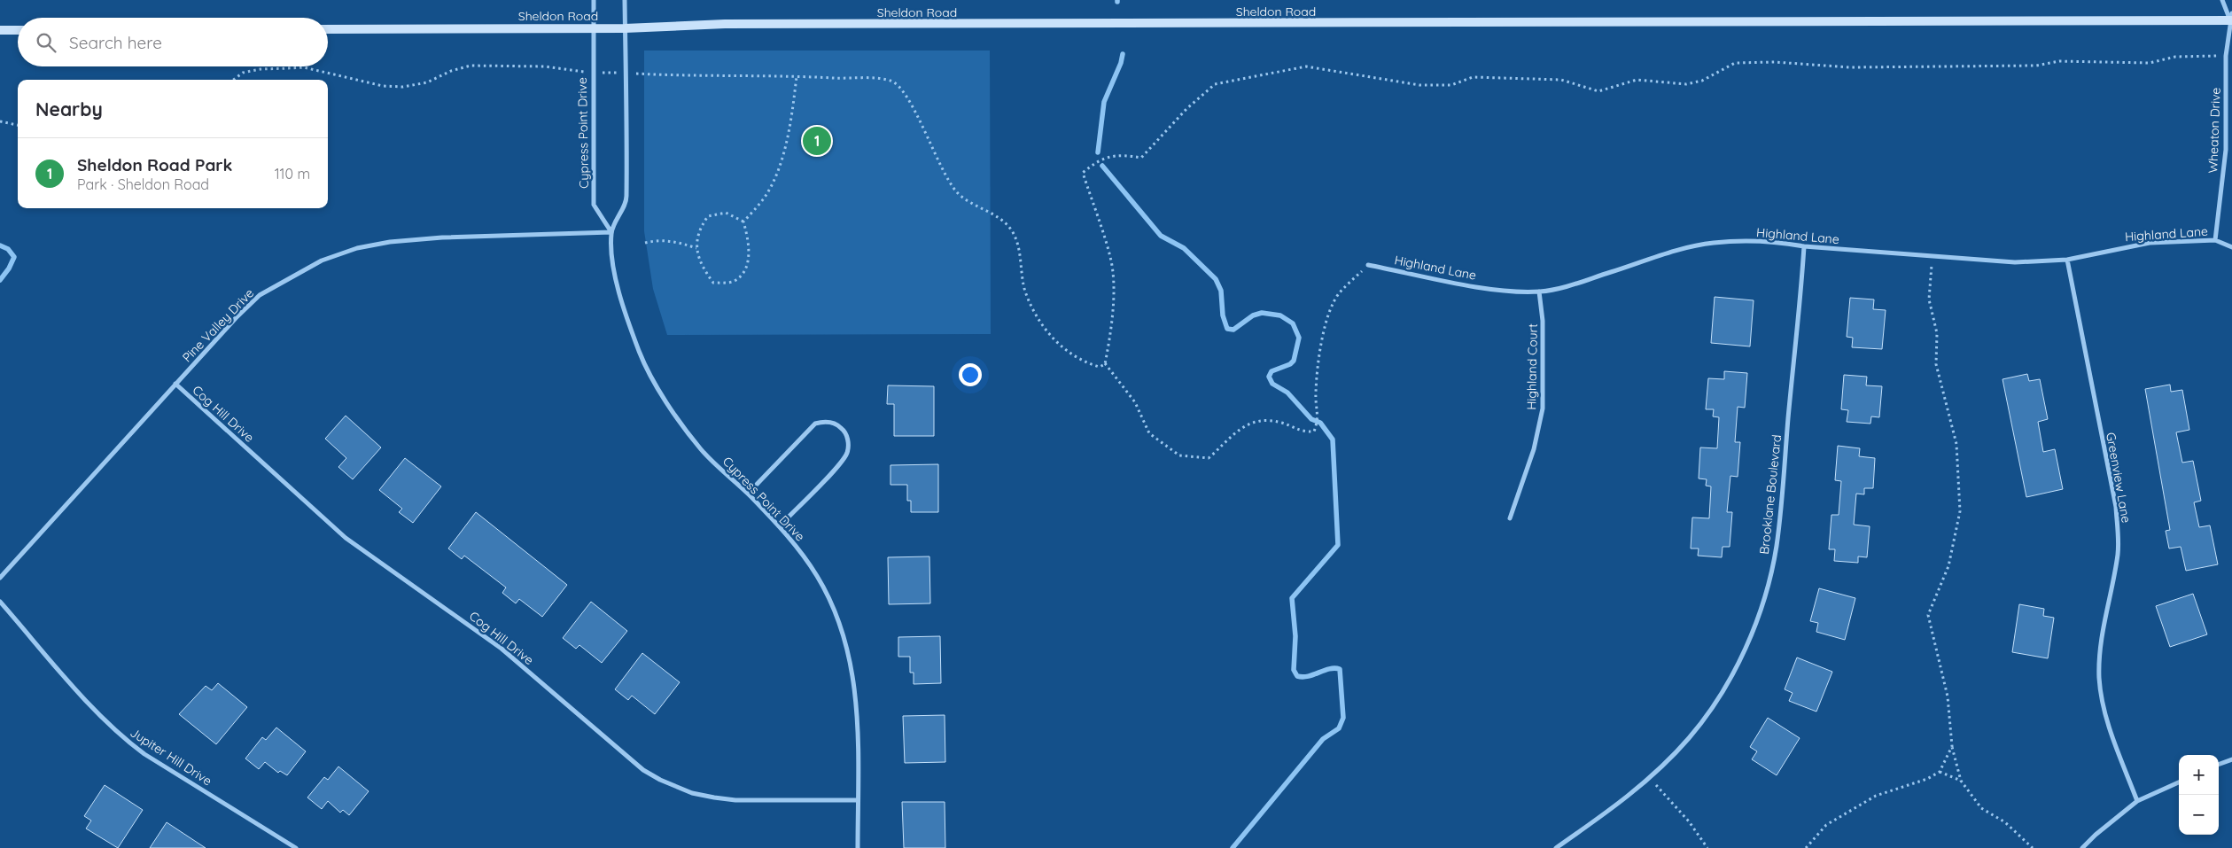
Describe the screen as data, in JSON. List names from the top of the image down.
{
  "streets": {
    "main road": ["Sheldon Road"],
    "street": [
      "Wheaton Drive",
      "Cypress Point Drive",
      "Highland Lane",
      "Pine Valley Drive",
      "Highland Court",
      "Cog Hill Drive",
      "Greenview Lane",
      "Brooklane Boulevard",
      "Jupiter Hill Drive"
    ]
  },
  "crossings": [
    ["Sheldon Road", "Wheaton Drive"],
    ["Sheldon Road", "Cypress Point Drive"],
    ["Wheaton Drive", "Highland Lane"],
    ["Cypress Point Drive", "Pine Valley Drive"],
    ["Cypress Point Drive", "Cog Hill Drive"],
    ["Highland Lane", "Highland Court"],
    ["Highland Lane", "Greenview Lane"],
    ["Highland Lane", "Brooklane Boulevard"],
    ["Pine Valley Drive", "Cog Hill Drive"]
  ],
  "page": {
    "search": "Search here",
    "heading": "Nearby",
    "pins": "1",
    "list": [
      {
        "mark": "1",
        "name": "Sheldon Road Park",
        "note": "Park · Sheldon Road",
        "value": "110 m"
      }
    ],
    "map_buttons": ["+", "−"]
  }
}
